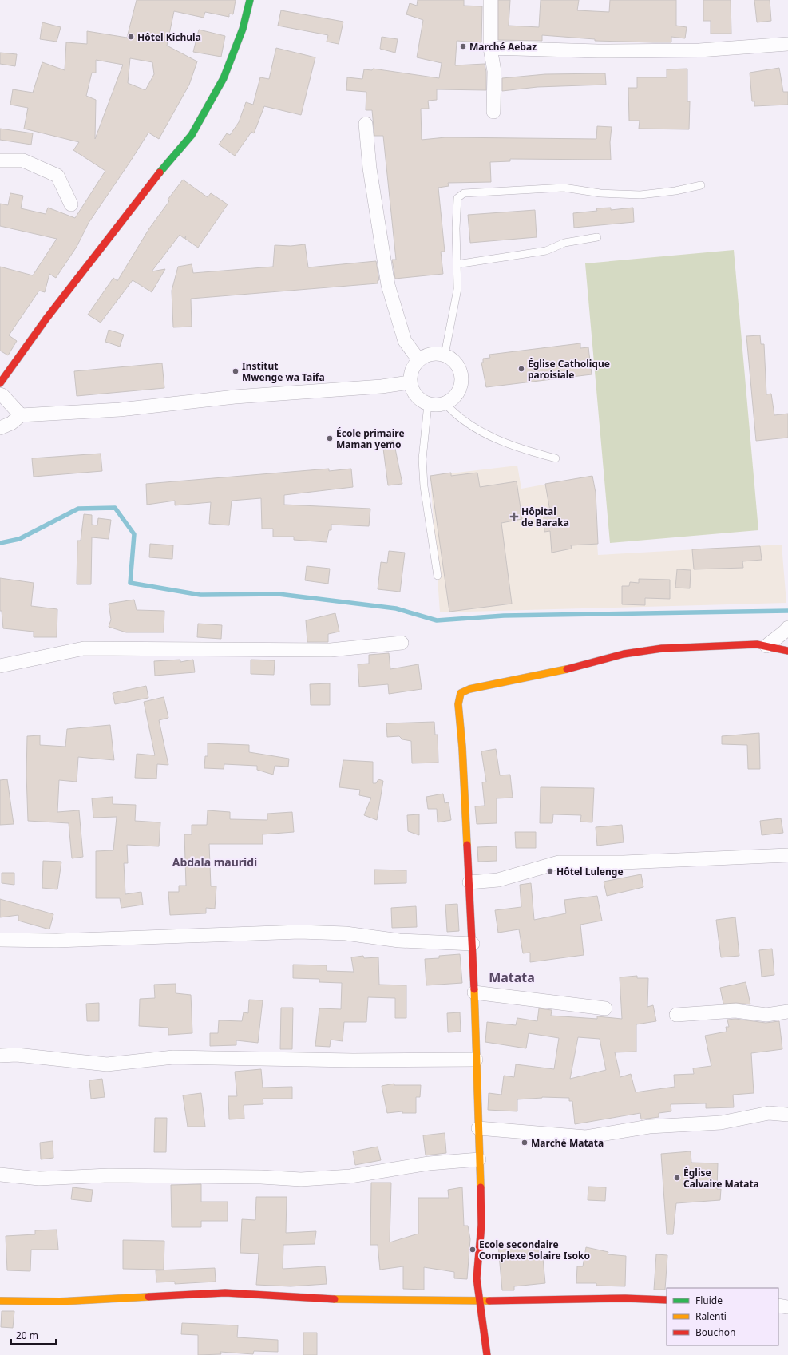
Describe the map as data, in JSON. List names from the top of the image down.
{
  "districts": ["Abdala mauridi", "Matata"],
  "places": {
    "other": [
      "Hôtel Kichula",
      "Marché Aebaz",
      "Église Catholique paroisiale",
      "Institut Mwenge wa Taifa",
      "École primaire Maman yemo",
      "Hôtel Lulenge",
      "Marché Matata",
      "Église Calvaire Matata",
      "Ecole secondaire Complexe Solaire Isoko"
    ],
    "health": ["Hôpital de Baraka"]
  },
  "legend": ["Fluide", "Ralenti", "Bouchon"],
  "scale_bar": "20 m"
}
